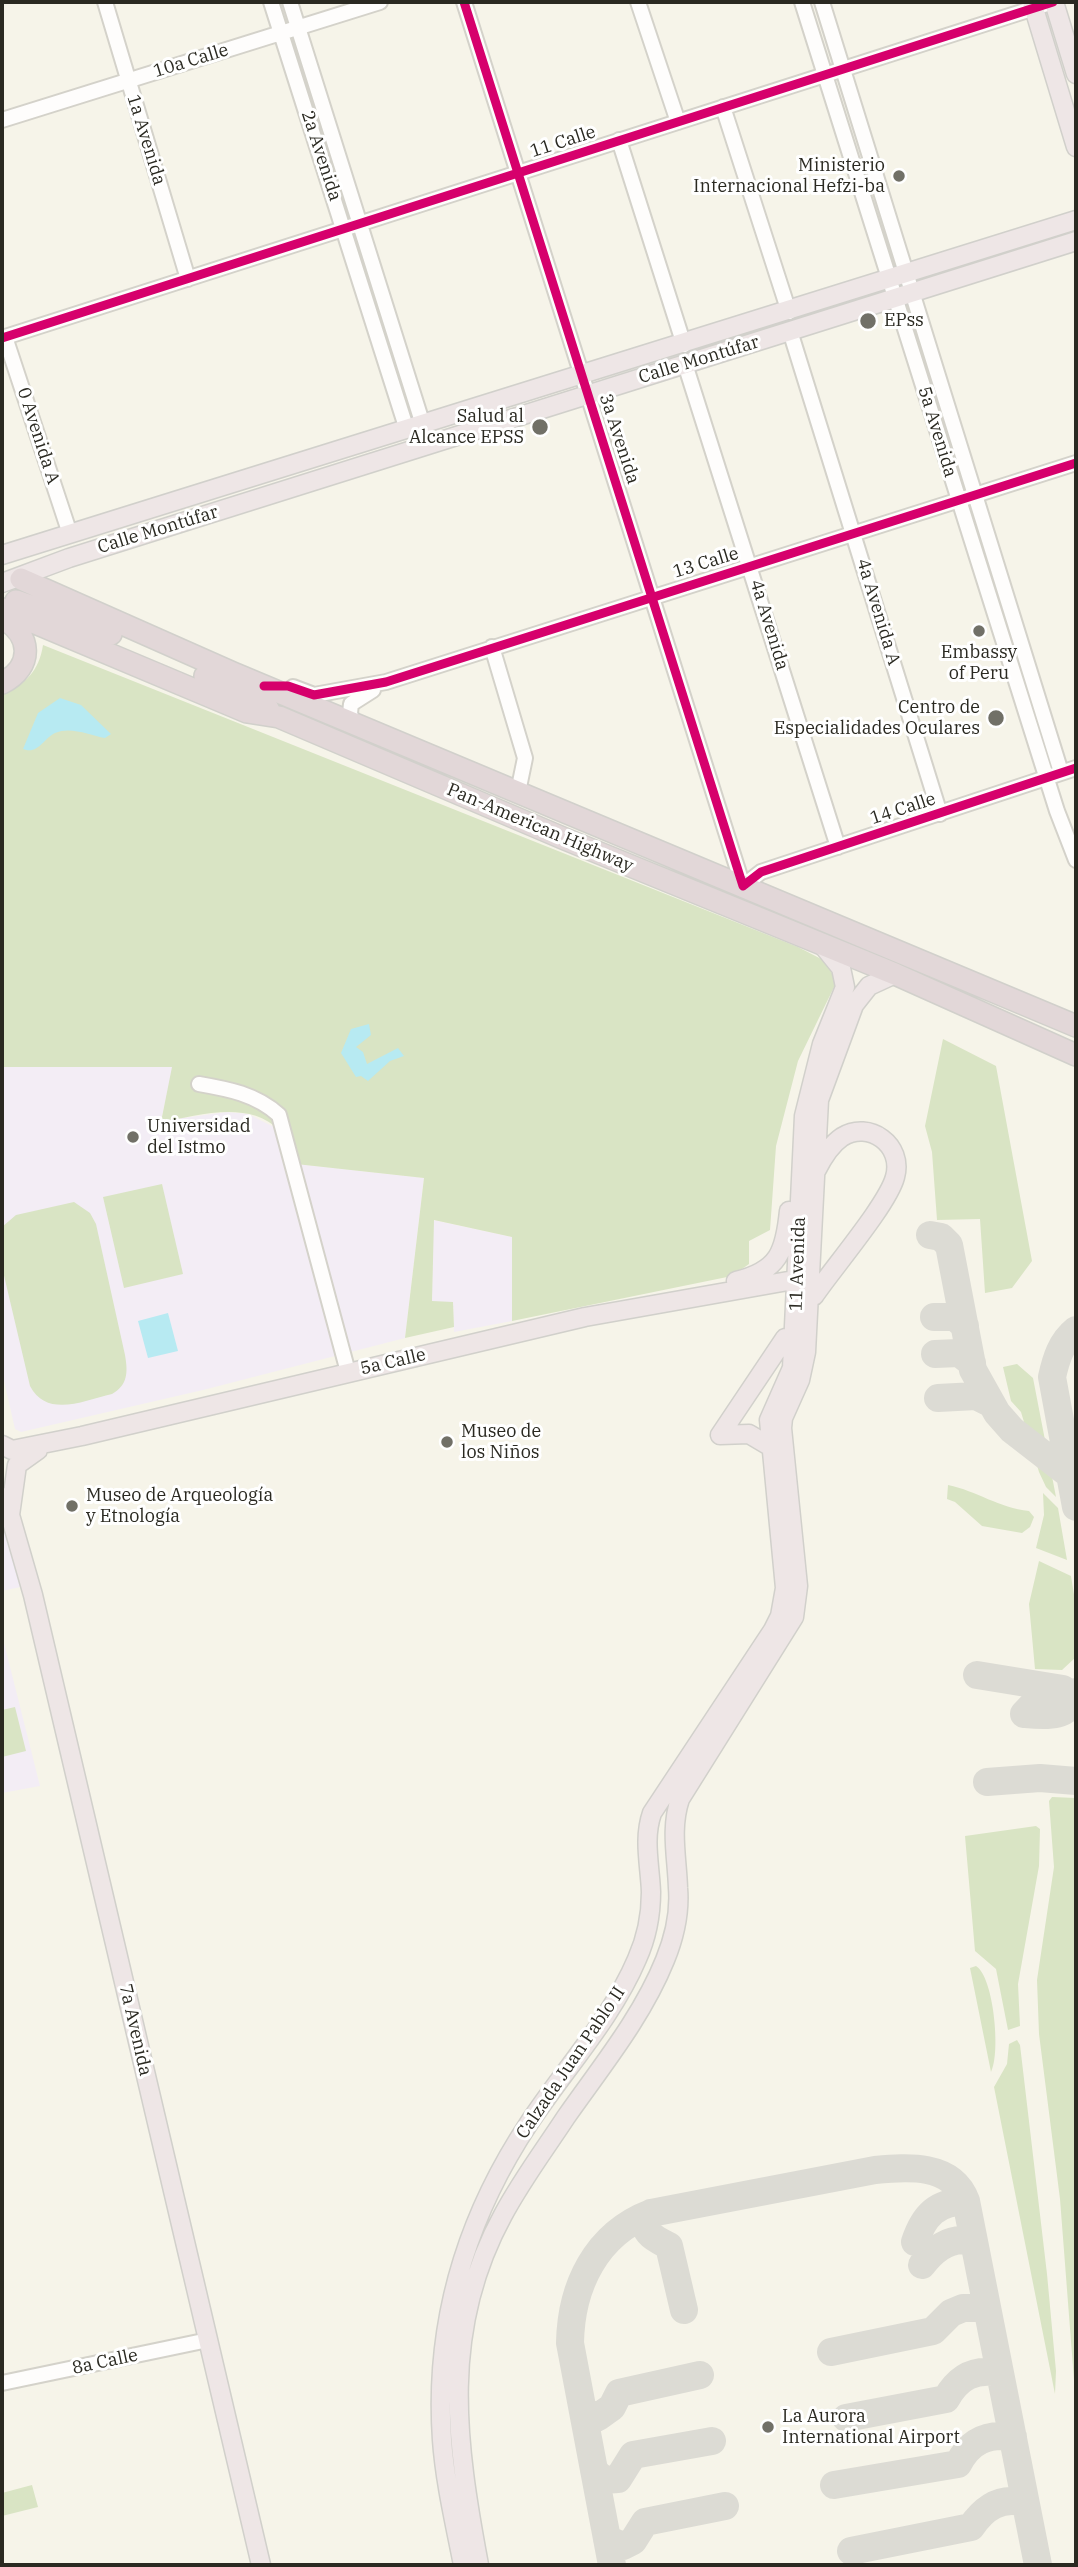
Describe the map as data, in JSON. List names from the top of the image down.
{
  "streets": {
    "highway": ["Pan-American Highway"],
    "main road": [
      "Calle Montúfar",
      "11 Avenida",
      "5a Calle",
      "7a Avenida",
      "Calzada Juan Pablo II"
    ],
    "street": [
      "10a Calle",
      "1a Avenida",
      "11 Calle",
      "2a Avenida",
      "5a Avenida",
      "0 Avenida A",
      "3a Avenida",
      "13 Calle",
      "4a Avenida A",
      "4a Avenida",
      "14 Calle",
      "8a Calle"
    ]
  },
  "crossings": [
    ["10a Calle", "1a Avenida"],
    ["10a Calle", "2a Avenida"],
    ["1a Avenida", "11 Calle"],
    ["11 Calle", "2a Avenida"],
    ["11 Calle", "5a Avenida"],
    ["11 Calle", "0 Avenida A"],
    ["11 Calle", "3a Avenida"],
    ["2a Avenida", "Calle Montúfar"],
    ["Calle Montúfar", "5a Avenida"],
    ["Calle Montúfar", "0 Avenida A"],
    ["Calle Montúfar", "3a Avenida"],
    ["Calle Montúfar", "4a Avenida A"],
    ["Calle Montúfar", "4a Avenida"],
    ["Calle Montúfar", "Pan-American Highway"],
    ["5a Avenida", "13 Calle"],
    ["5a Avenida", "14 Calle"],
    ["3a Avenida", "13 Calle"],
    ["3a Avenida", "14 Calle"],
    ["3a Avenida", "Pan-American Highway"],
    ["13 Calle", "4a Avenida A"],
    ["13 Calle", "4a Avenida"],
    ["13 Calle", "Pan-American Highway"],
    ["4a Avenida A", "14 Calle"],
    ["4a Avenida", "14 Calle"],
    ["14 Calle", "Pan-American Highway"],
    ["Pan-American Highway", "11 Avenida"],
    ["11 Avenida", "Calzada Juan Pablo II"],
    ["7a Avenida", "8a Calle"]
  ],
  "places": [
    "Ministerio Internacional Hefzi-ba",
    "EPss",
    "Salud al Alcance EPSS",
    "Embassy of Peru",
    "Centro de Especialidades Oculares",
    "Universidad del Istmo",
    "Museo de los Niños",
    "Museo de Arqueología y Etnología",
    "La Aurora International Airport"
  ]
}
